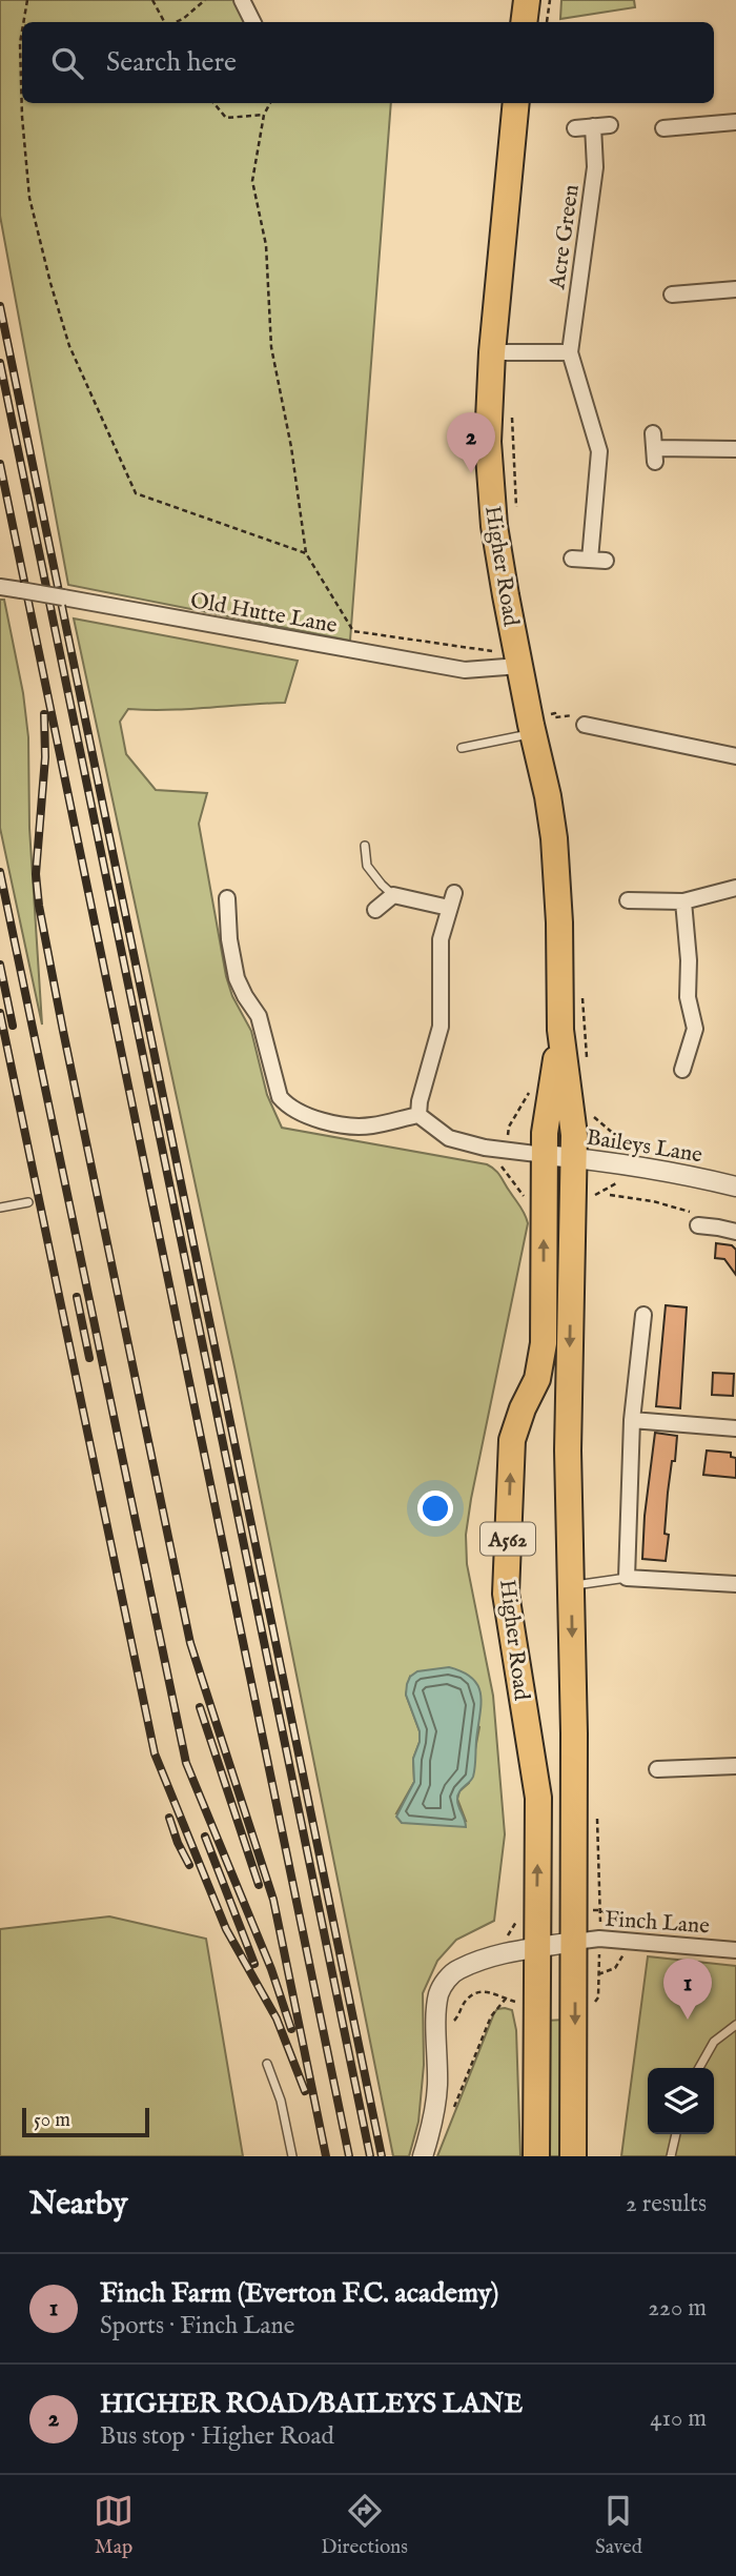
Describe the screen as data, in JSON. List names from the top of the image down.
{
  "streets": {
    "highway": ["Higher Road", "A562"],
    "street": [
      "Acre Green",
      "Old Hutte Lane",
      "Baileys Lane",
      "Finch Lane"
    ]
  },
  "crossings": [
    ["Higher Road", "Old Hutte Lane"],
    ["Higher Road", "Baileys Lane"],
    ["Higher Road", "Finch Lane"]
  ],
  "scale_bar": "50 m",
  "page": {
    "search": "Search here",
    "pins": ["2", "1"],
    "scale": "50 m",
    "heading": ["Nearby", "2 results"],
    "list": [
      {
        "mark": "1",
        "name": "Finch Farm (Everton F.C. academy)",
        "note": "Sports · Finch Lane",
        "value": "220 m"
      },
      {
        "mark": "2",
        "name": "HIGHER ROAD/BAILEYS LANE",
        "note": "Bus stop · Higher Road",
        "value": "410 m"
      }
    ],
    "nav": ["Map", "Directions", "Saved"]
  }
}
